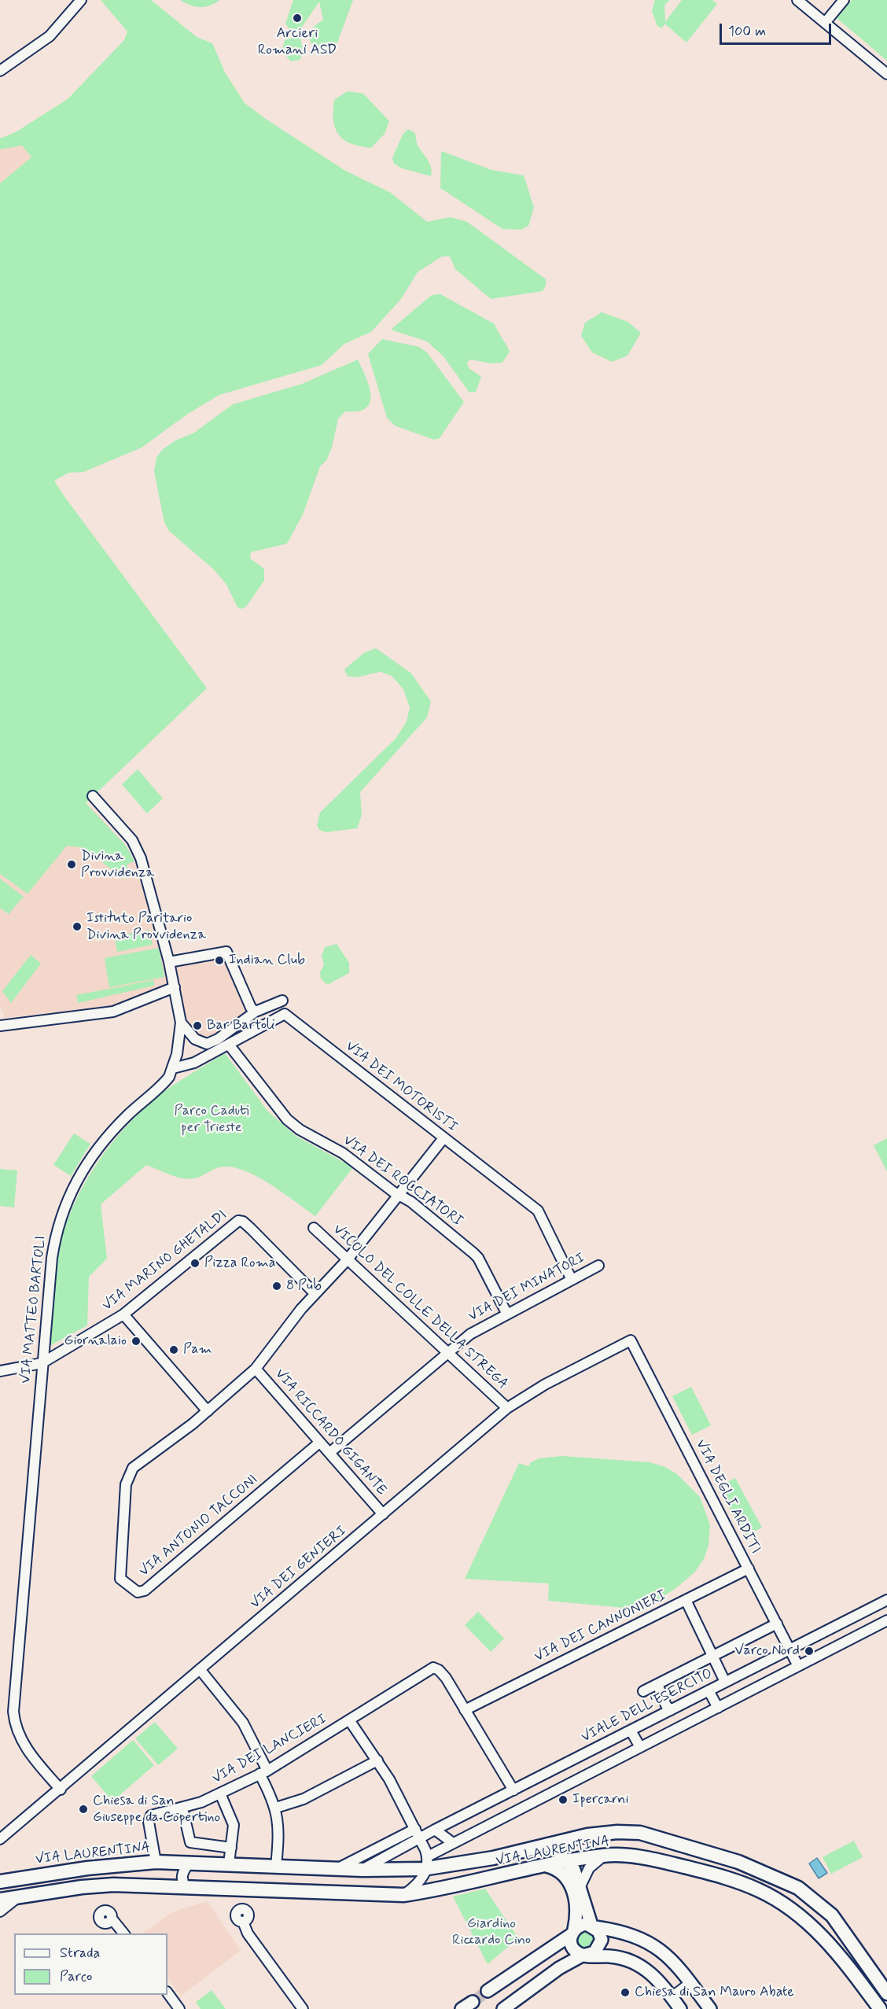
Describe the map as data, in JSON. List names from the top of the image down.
{
  "streets": {
    "main road": ["VIA LAURENTINA"],
    "street": [
      "VIA DEI MOTORISTI",
      "VIA DEI ROCCIATORI",
      "VIA MARINO GHETALDI",
      "VIA DEI MINATORI",
      "VICOLO DEL COLLE DELLA STREGA",
      "VIA MATTEO BARTOLI",
      "VIA RICCARDO GIGANTE",
      "VIA DEGLI ARDITI",
      "VIA ANTONIO TACCONI",
      "VIA DEI GENIERI",
      "VIA DEI CANNONIERI",
      "VIALE DELL'ESERCITO",
      "VIA DEI LANCIERI"
    ]
  },
  "crossings": [
    ["VIA DEI MOTORISTI", "VIA DEI ROCCIATORI"],
    ["VIA DEI MOTORISTI", "VIA DEI MINATORI"],
    ["VIA DEI MOTORISTI", "VIA MATTEO BARTOLI"],
    ["VIA DEI ROCCIATORI", "VIA DEI MINATORI"],
    ["VIA MARINO GHETALDI", "VIA MATTEO BARTOLI"],
    ["VIA DEI MINATORI", "VICOLO DEL COLLE DELLA STREGA"],
    ["VIA DEI MINATORI", "VIA RICCARDO GIGANTE"],
    ["VICOLO DEL COLLE DELLA STREGA", "VIA DEI GENIERI"],
    ["VIA MATTEO BARTOLI", "VIA DEI GENIERI"],
    ["VIA RICCARDO GIGANTE", "VIA ANTONIO TACCONI"],
    ["VIA RICCARDO GIGANTE", "VIA DEI GENIERI"],
    ["VIA DEGLI ARDITI", "VIA DEI GENIERI"],
    ["VIA DEGLI ARDITI", "VIA DEI CANNONIERI"],
    ["VIA DEGLI ARDITI", "VIALE DELL'ESERCITO"],
    ["VIA DEI CANNONIERI", "VIA DEI LANCIERI"],
    ["VIALE DELL'ESERCITO", "VIA LAURENTINA"],
    ["VIA DEI LANCIERI", "VIA LAURENTINA"]
  ],
  "parks": ["Parco Caduti per Trieste", "Giardino Riccardo Cino"],
  "places": [
    "Arcieri Romani ASD",
    "Divina Provvidenza",
    "Istituto Paritario Divina Provvidenza",
    "Indian Club",
    "Bar Bartoli",
    "Pizza Roma",
    "8 Pub",
    "Giornalaio",
    "Pam",
    "Varco Nord",
    "Ipercarni",
    "Chiesa di San Giuseppe da Copertino",
    "Chiesa di San Mauro Abate"
  ],
  "legend": ["Strada", "Parco"],
  "scale_bar": "100 m"
}
